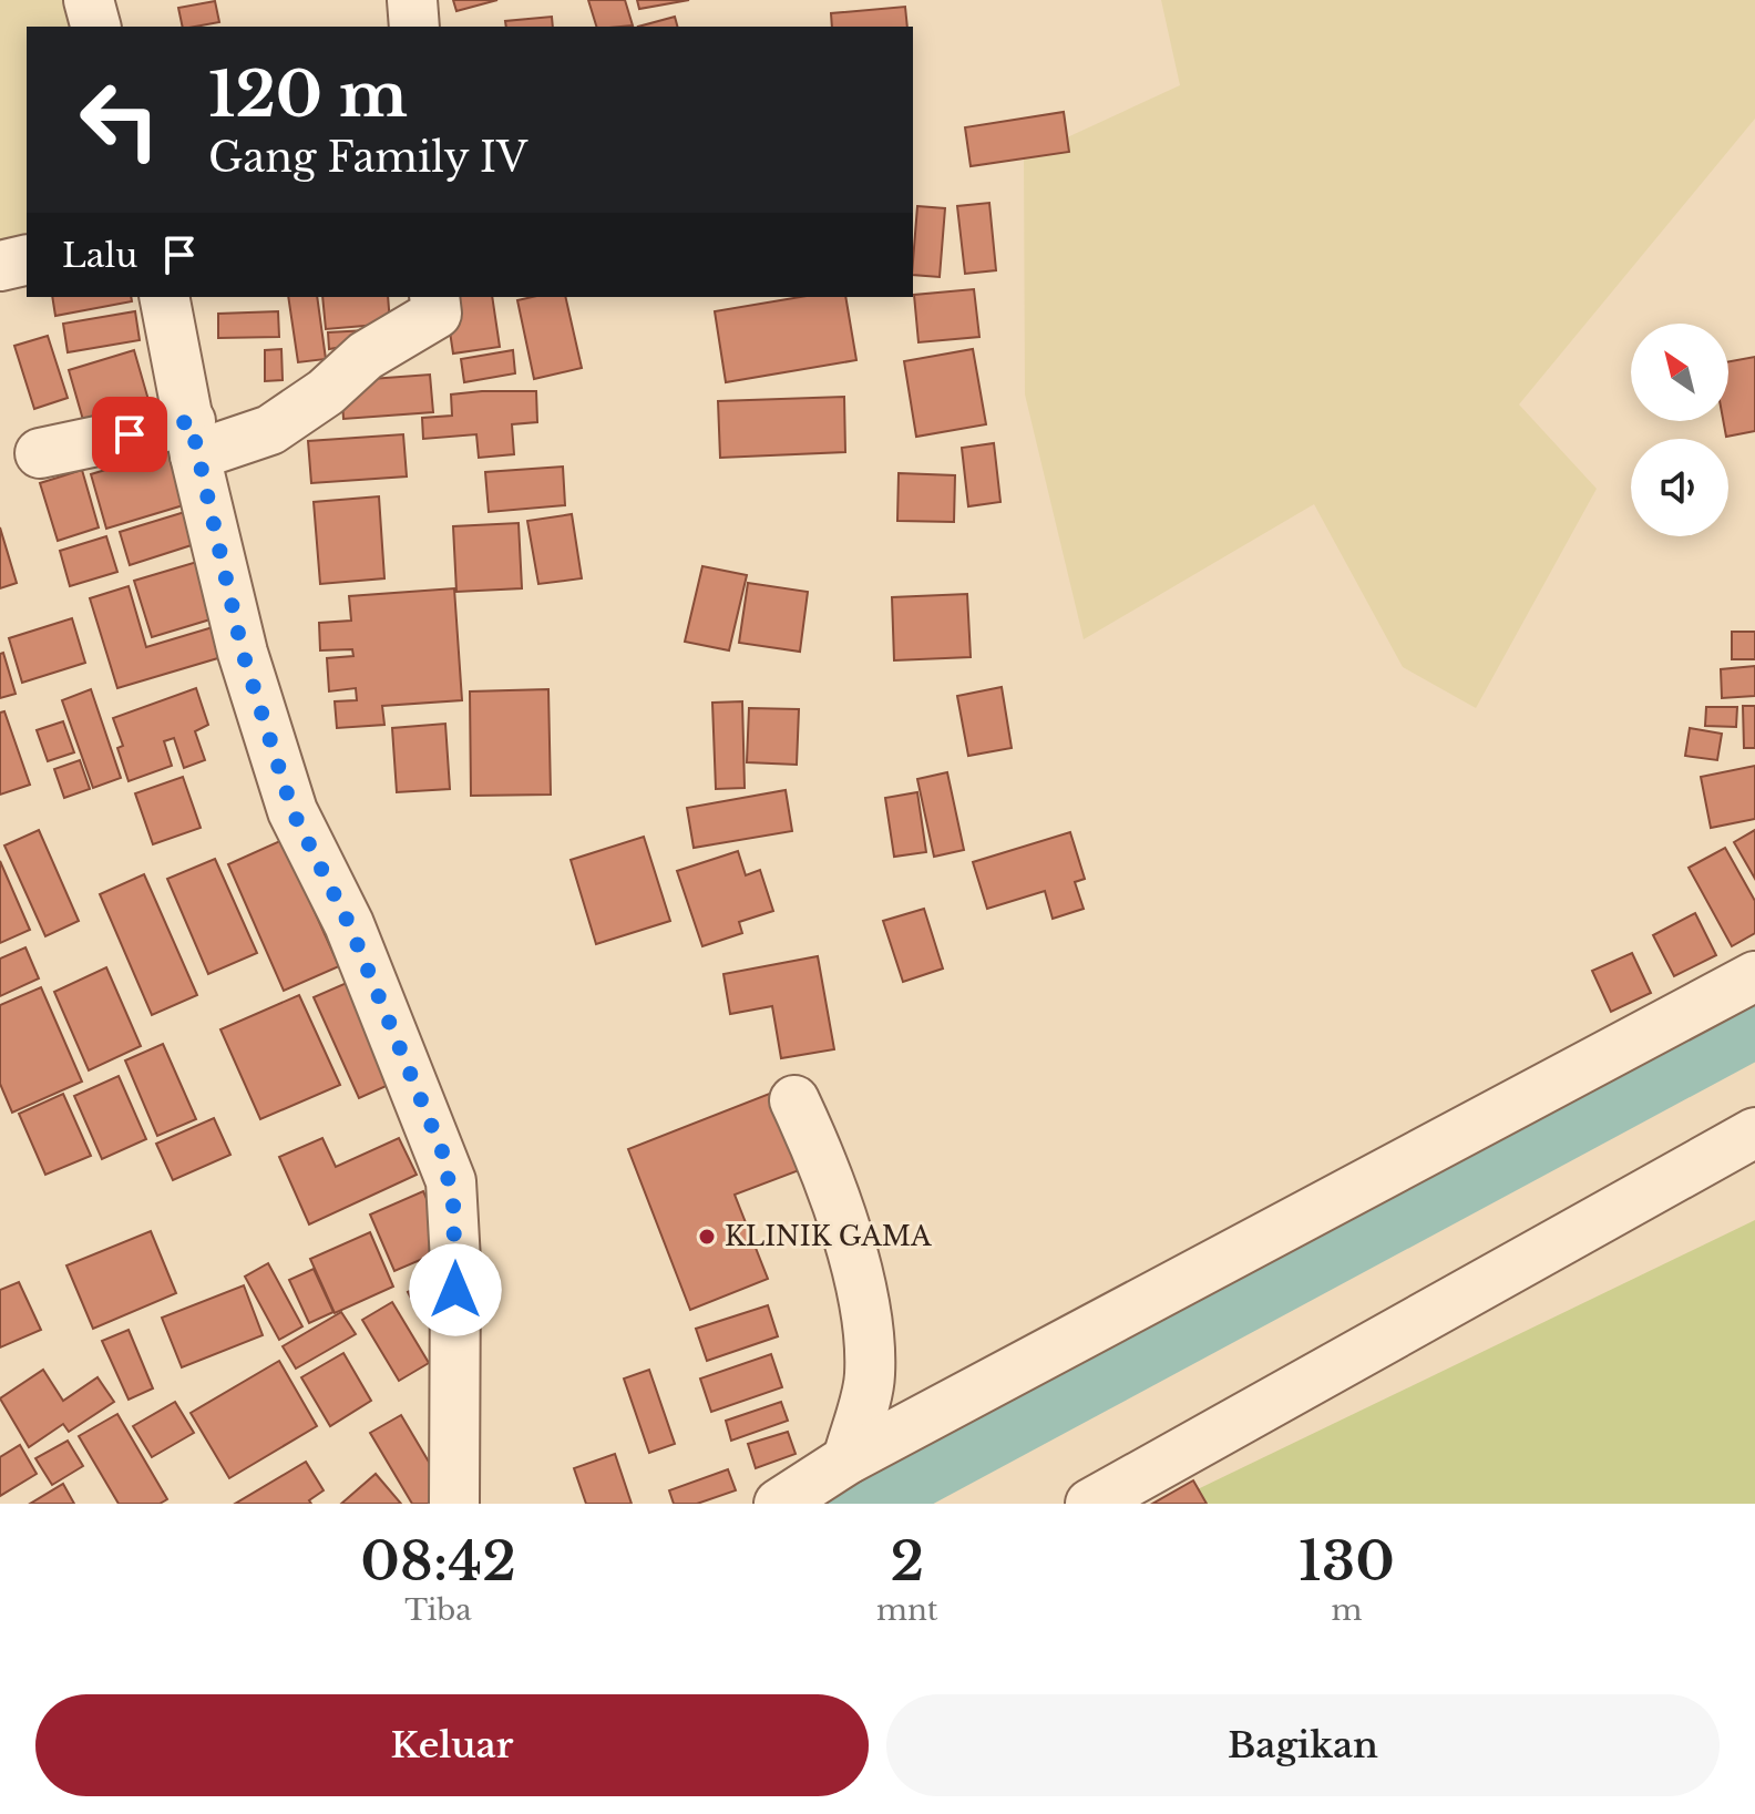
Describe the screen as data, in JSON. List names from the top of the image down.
{
  "places": ["KLINIK GAMA"],
  "north": "top left",
  "page": {
    "turn": ["120 m", "Gang Family IV"],
    "then": "Lalu",
    "eta": [
      "08:42",
      "Tiba",
      "2",
      "mnt",
      "130",
      "m"
    ],
    "buttons": ["Keluar", "Bagikan"]
  }
}
